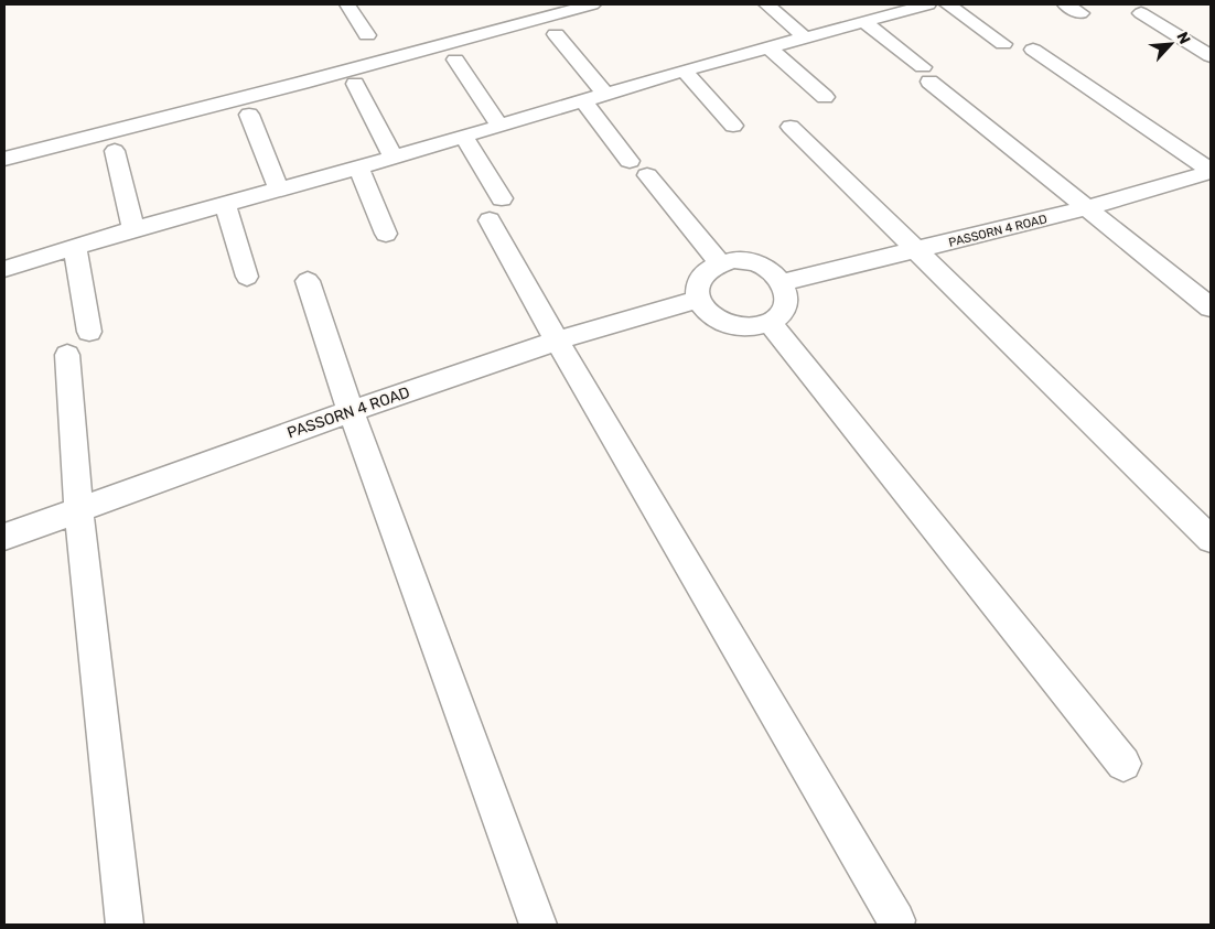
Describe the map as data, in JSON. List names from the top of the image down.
{
  "streets": {
    "street": ["PASSORN 4 ROAD"]
  },
  "north": "top right"
}
